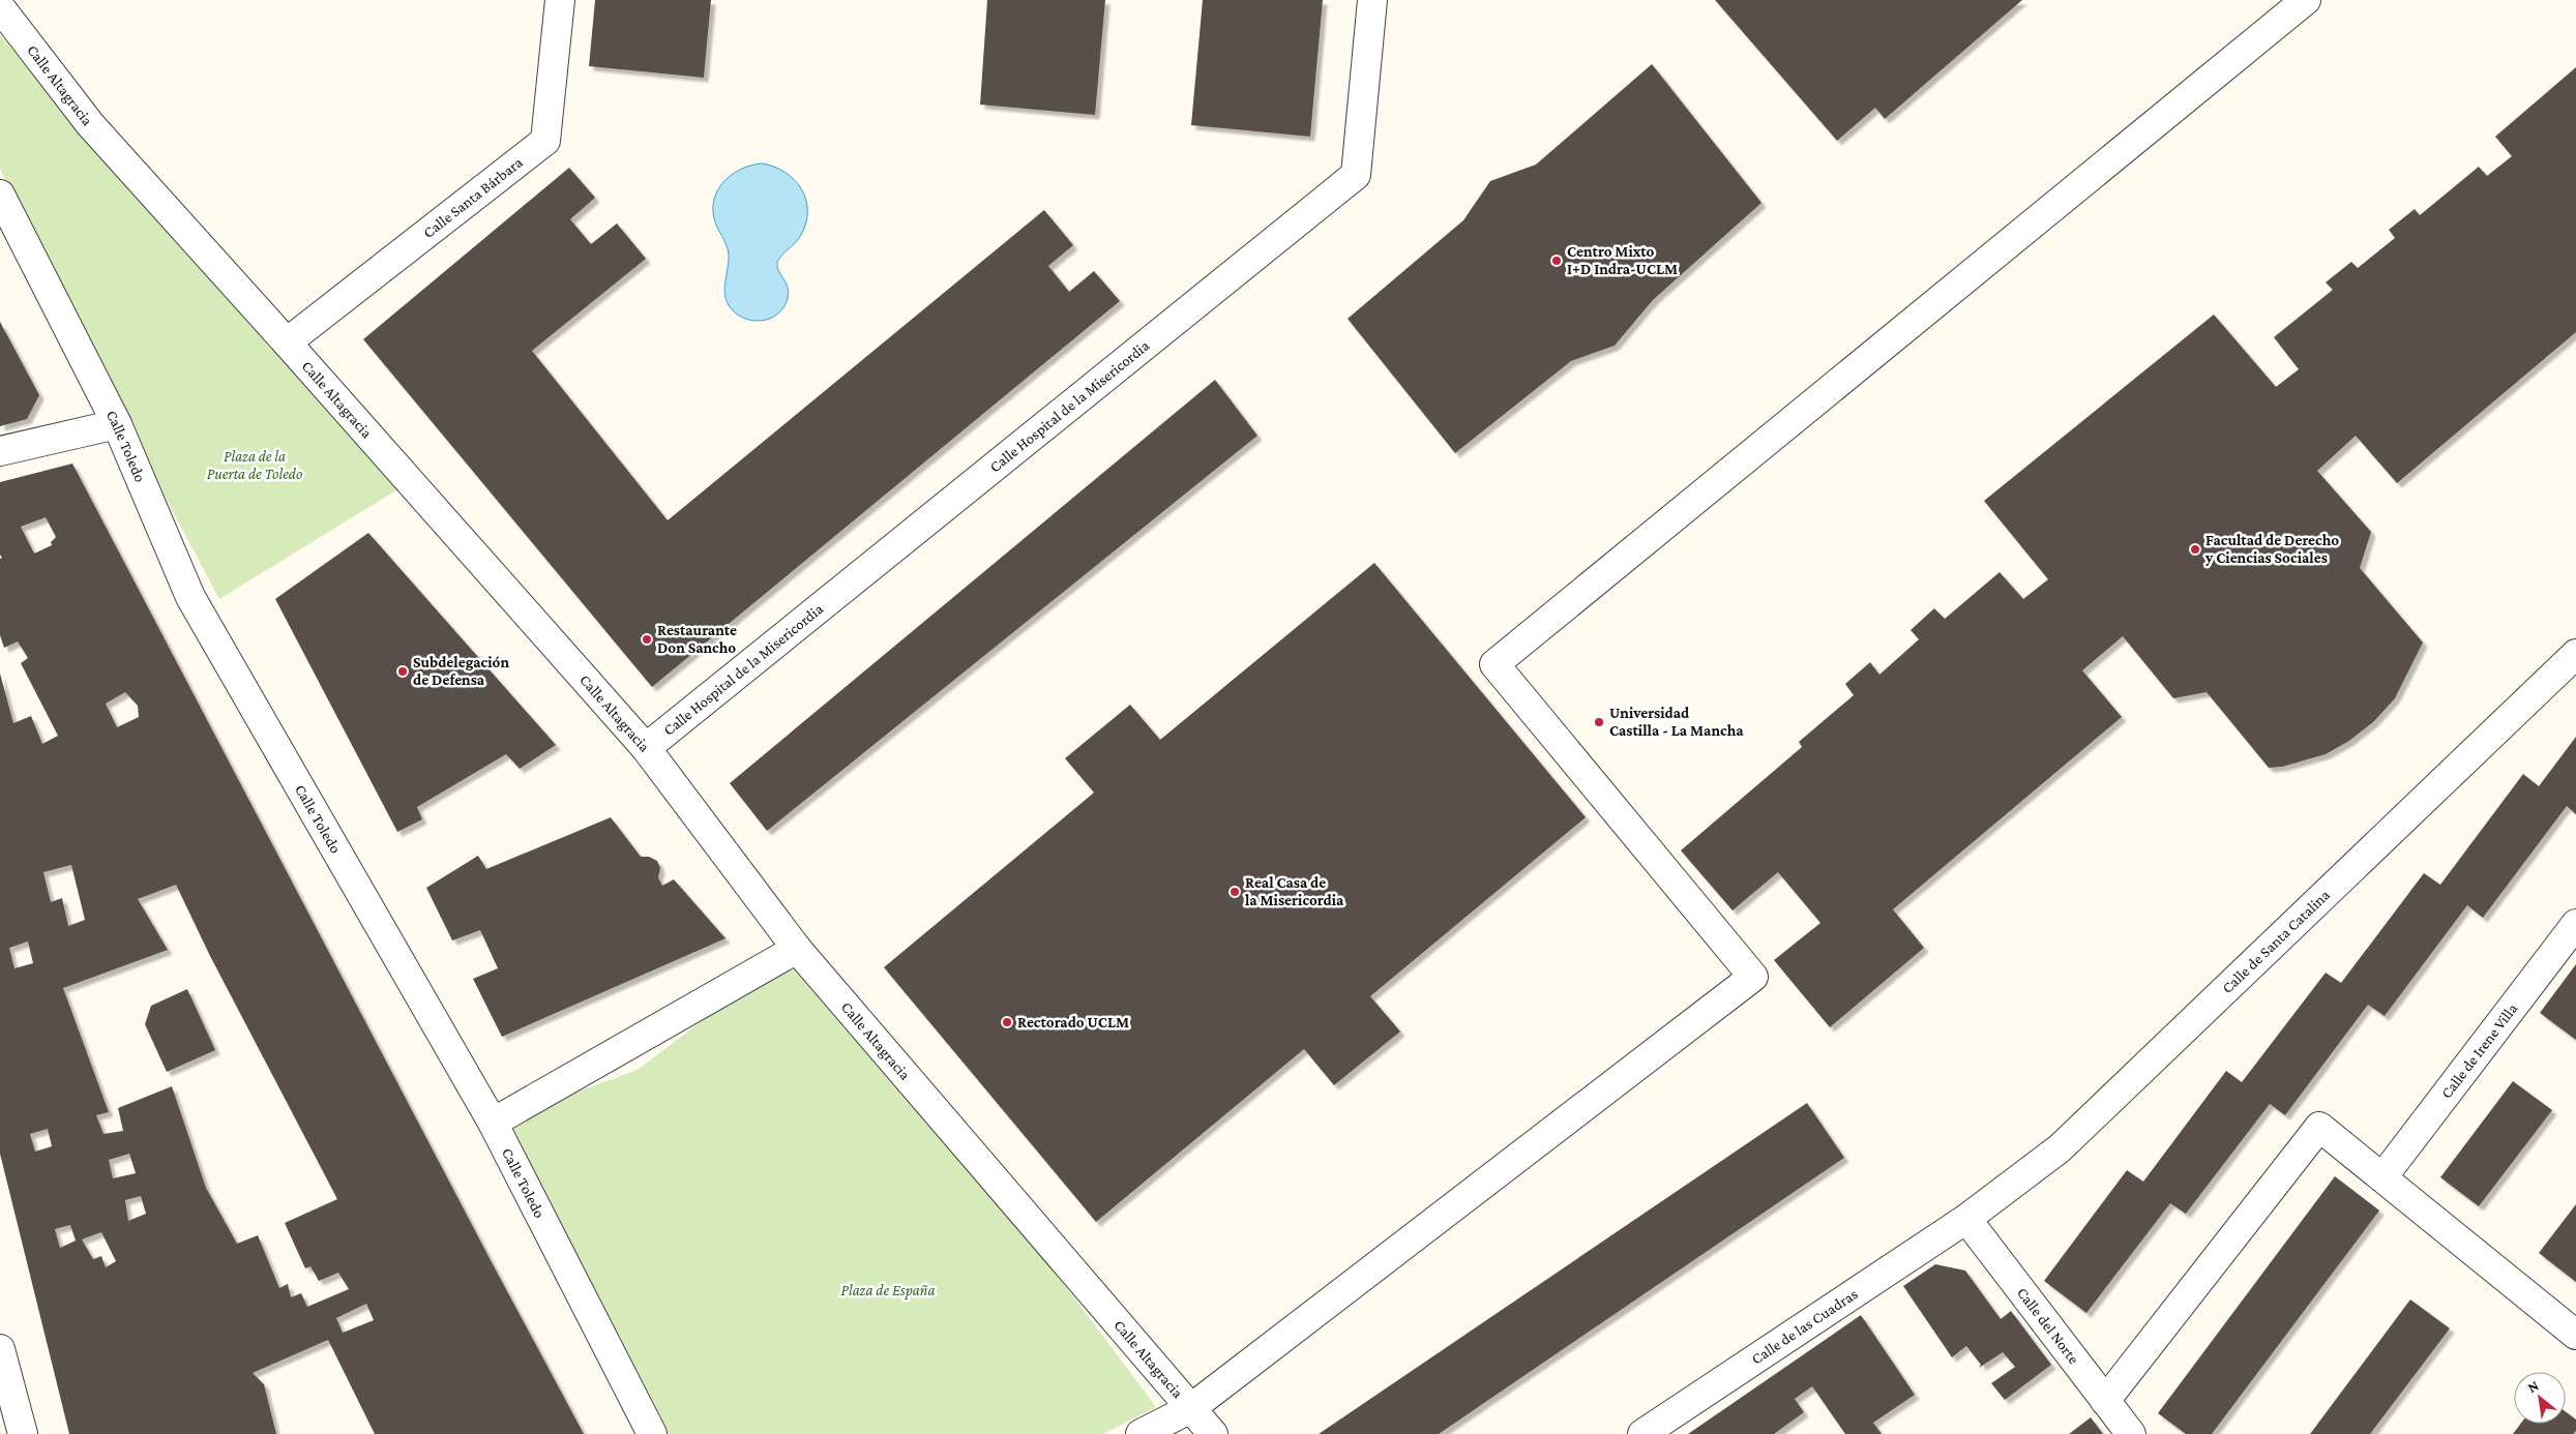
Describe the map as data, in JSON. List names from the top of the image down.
{
  "streets": {
    "street": [
      "Calle Altagracia",
      "Calle Santa Bárbara",
      "Calle Hospital de la Misericordia",
      "Calle Toledo",
      "Calle de Santa Catalina",
      "Calle de Irene Villa",
      "Calle de las Cuadras",
      "Calle del Norte"
    ]
  },
  "crossings": [
    ["Calle Altagracia", "Calle Santa Bárbara"],
    ["Calle Altagracia", "Calle Hospital de la Misericordia"],
    ["Calle de Santa Catalina", "Calle de las Cuadras"],
    ["Calle de Santa Catalina", "Calle del Norte"],
    ["Calle de las Cuadras", "Calle del Norte"]
  ],
  "parks": ["Plaza de la Puerta de Toledo", "Plaza de España"],
  "places": [
    "Centro Mixto I+D Indra-UCLM",
    "Facultad de Derecho y Ciencias Sociales",
    "Restaurante Don Sancho",
    "Subdelegación de Defensa",
    "Universidad Castilla - La Mancha",
    "Real Casa de la Misericordia",
    "Rectorado UCLM"
  ],
  "north": "top left"
}
